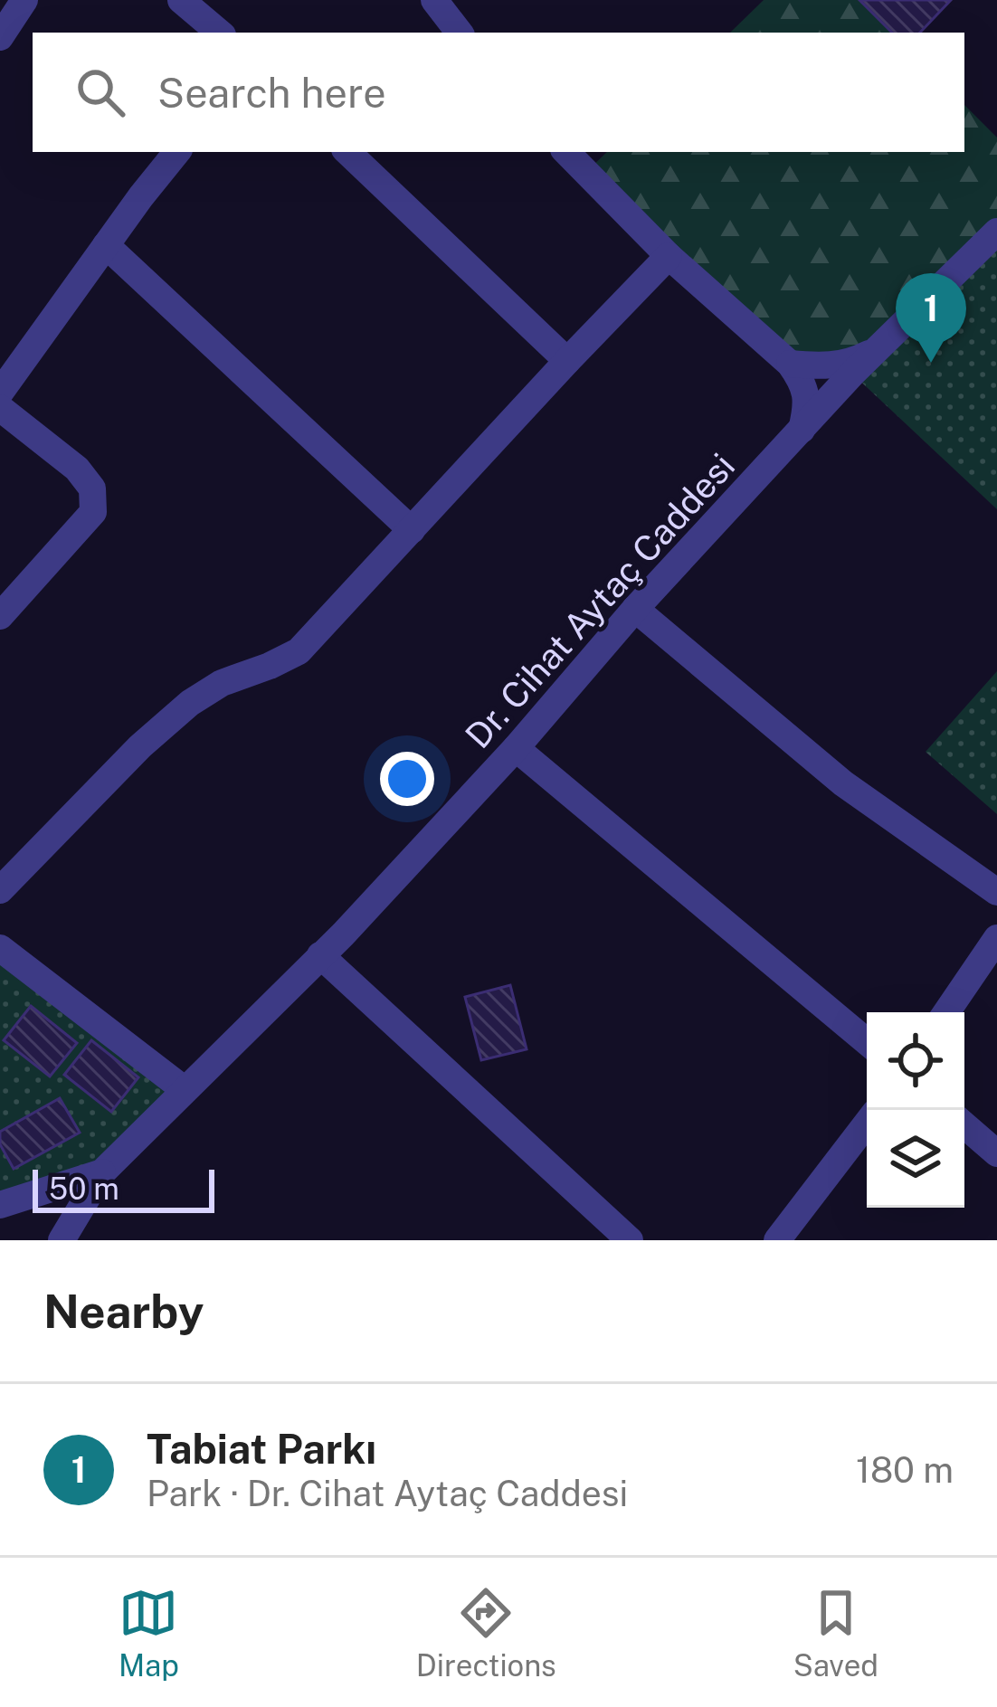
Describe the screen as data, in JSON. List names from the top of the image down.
{
  "streets": {
    "street": ["Dr. Cihat Aytaç Caddesi"]
  },
  "scale_bar": "50 m",
  "page": {
    "search": "Search here",
    "pins": "1",
    "scale": "50 m",
    "heading": "Nearby",
    "list": [
      {
        "mark": "1",
        "name": "Tabiat Parkı",
        "note": "Park · Dr. Cihat Aytaç Caddesi",
        "value": "180 m"
      }
    ],
    "nav": ["Map", "Directions", "Saved"]
  }
}
